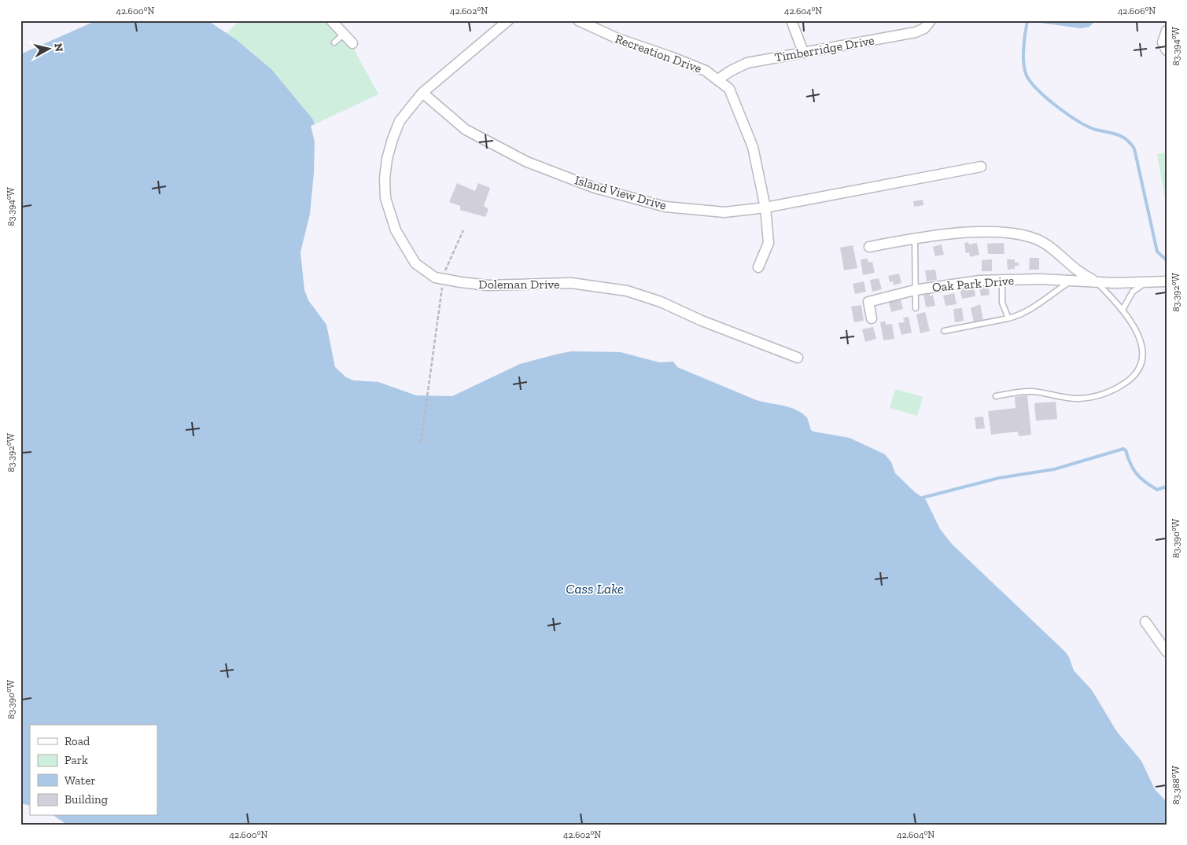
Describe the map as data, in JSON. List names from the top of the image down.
{
  "streets": {
    "street": [
      "Timberridge Drive",
      "Recreation Drive",
      "Island View Drive",
      "Doleman Drive",
      "Oak Park Drive"
    ]
  },
  "crossings": [
    ["Timberridge Drive", "Recreation Drive"],
    ["Recreation Drive", "Island View Drive"],
    ["Island View Drive", "Doleman Drive"]
  ],
  "water": ["Cass Lake"],
  "legend": [
    "Road",
    "Park",
    "Water",
    "Building"
  ],
  "north": "right",
  "coordinates": [
    "42.600°N",
    "42.602°N",
    "42.604°N",
    "42.606°N",
    "83.394°W",
    "83.392°W",
    "83.390°W",
    "83.388°W"
  ]
}
